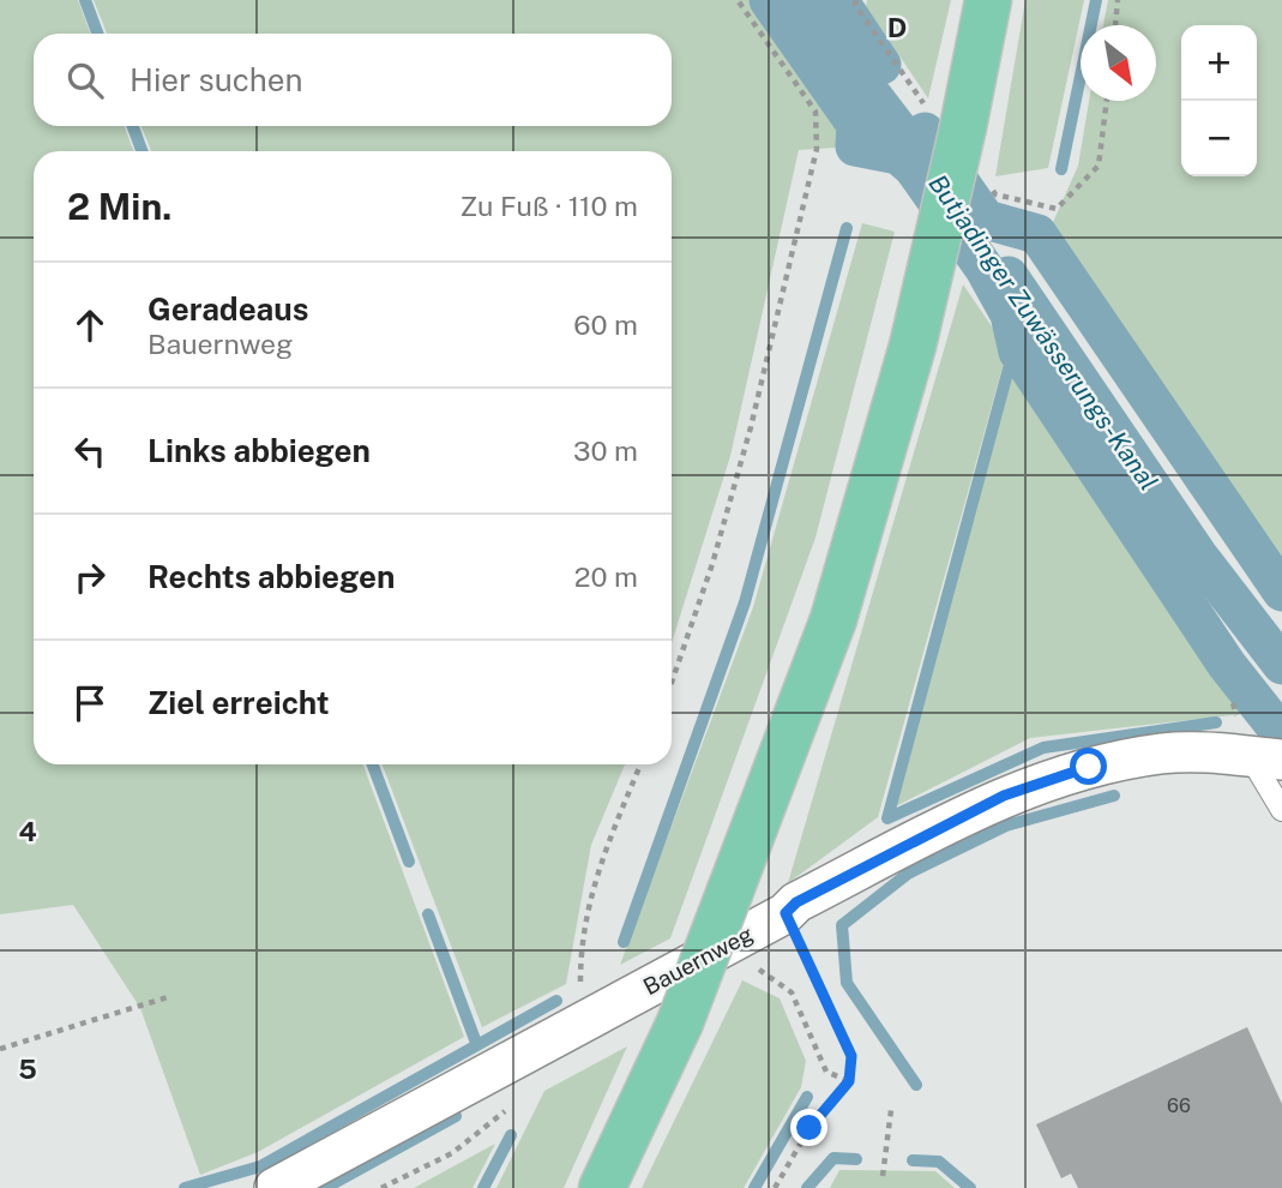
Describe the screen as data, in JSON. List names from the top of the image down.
{
  "streets": {
    "street": ["Bauernweg"]
  },
  "water": ["Butjadinger Zuwässerungs-Kanal"],
  "house_numbers": ["66"],
  "north": "bottom right",
  "page": {
    "map_buttons": ["+", "−"],
    "search": "Hier suchen",
    "heading": ["2 Min.", "Zu Fuß · 110 m"],
    "list": [
      ["Geradeaus", "Bauernweg", "60 m"],
      ["Links abbiegen", "30 m"],
      ["Rechts abbiegen", "20 m"],
      "Ziel erreicht"
    ]
  },
  "grid": {
    "columns": ["D"],
    "rows": ["4", "5"]
  }
}
